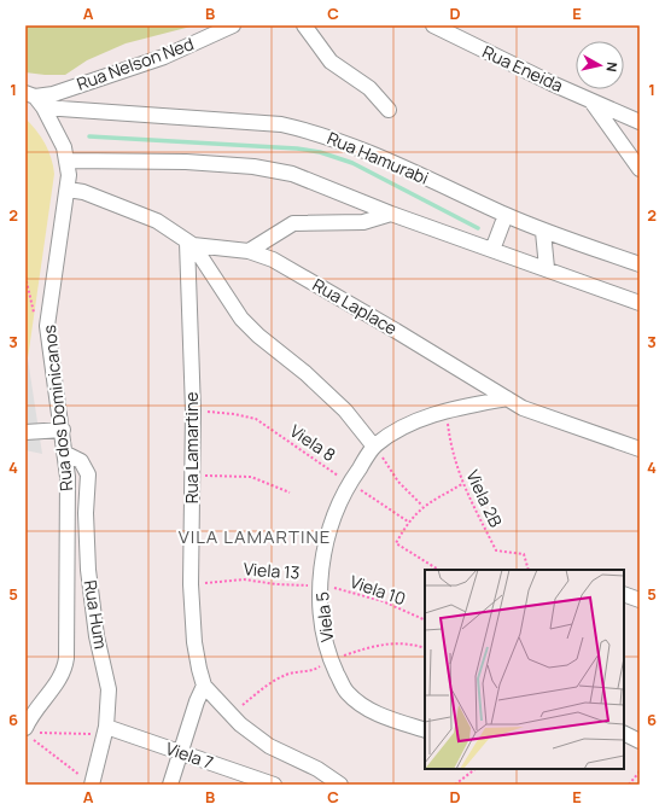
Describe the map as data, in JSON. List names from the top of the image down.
{
  "streets": {
    "street": [
      "Rua Nelson Ned",
      "Rua Eneida",
      "Rua Hamurabi",
      "Rua Laplace",
      "Rua dos Dominicanos",
      "Rua Lamartine",
      "Rua Hum",
      "Viela 5",
      "Viela 7"
    ],
    "path": [
      "Viela 8",
      "Viela 2B",
      "Viela 13",
      "Viela 10"
    ]
  },
  "crossings": [
    ["Rua Nelson Ned", "Rua Hamurabi"],
    ["Rua Nelson Ned", "Rua dos Dominicanos"],
    ["Rua Hamurabi", "Rua dos Dominicanos"],
    ["Rua Laplace", "Rua Lamartine"],
    ["Rua dos Dominicanos", "Rua Hum"],
    ["Viela 8", "Rua Lamartine"],
    ["Viela 8", "Viela 5"],
    ["Rua Lamartine", "Viela 13"],
    ["Viela 13", "Viela 10"],
    ["Viela 13", "Viela 5"],
    ["Viela 10", "Viela 5"],
    ["Rua Hum", "Viela 7"]
  ],
  "districts": ["VILA LAMARTINE"],
  "north": "right",
  "grid": {
    "columns": [
      "A",
      "B",
      "C",
      "D",
      "E"
    ],
    "rows": [
      "1",
      "2",
      "3",
      "4",
      "5",
      "6"
    ]
  }
}
